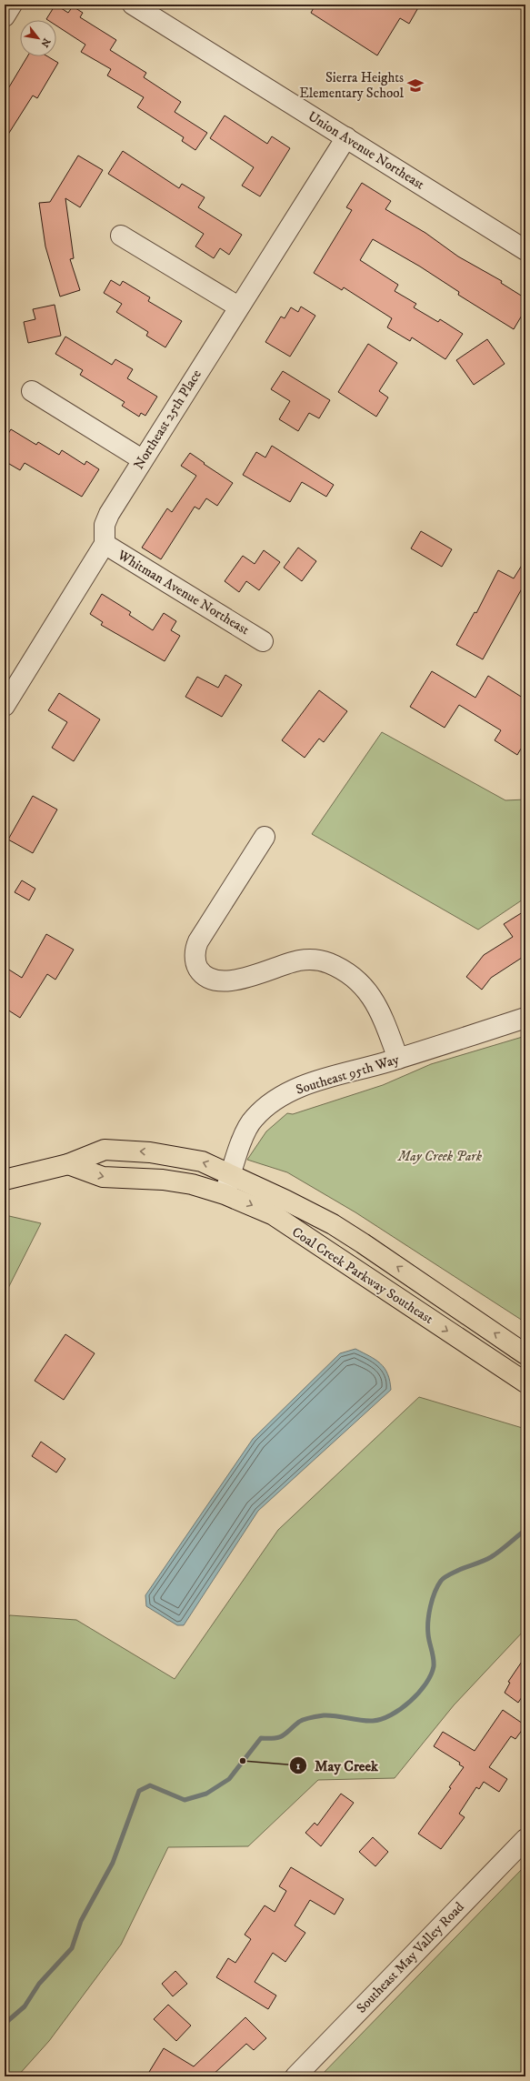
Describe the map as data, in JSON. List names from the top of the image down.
{
  "streets": {
    "main road": ["Coal Creek Parkway Southeast"],
    "street": [
      "Union Avenue Northeast",
      "Northeast 25th Place",
      "Whitman Avenue Northeast",
      "Southeast 95th Way",
      "Southeast May Valley Road"
    ]
  },
  "crossings": [
    ["Union Avenue Northeast", "Northeast 25th Place"],
    ["Northeast 25th Place", "Whitman Avenue Northeast"],
    ["Southeast 95th Way", "Coal Creek Parkway Southeast"]
  ],
  "parks": ["May Creek Park"],
  "places": {
    "school or university": ["Sierra Heights Elementary School"],
    "other": ["May Creek"]
  },
  "north": "bottom right"
}
